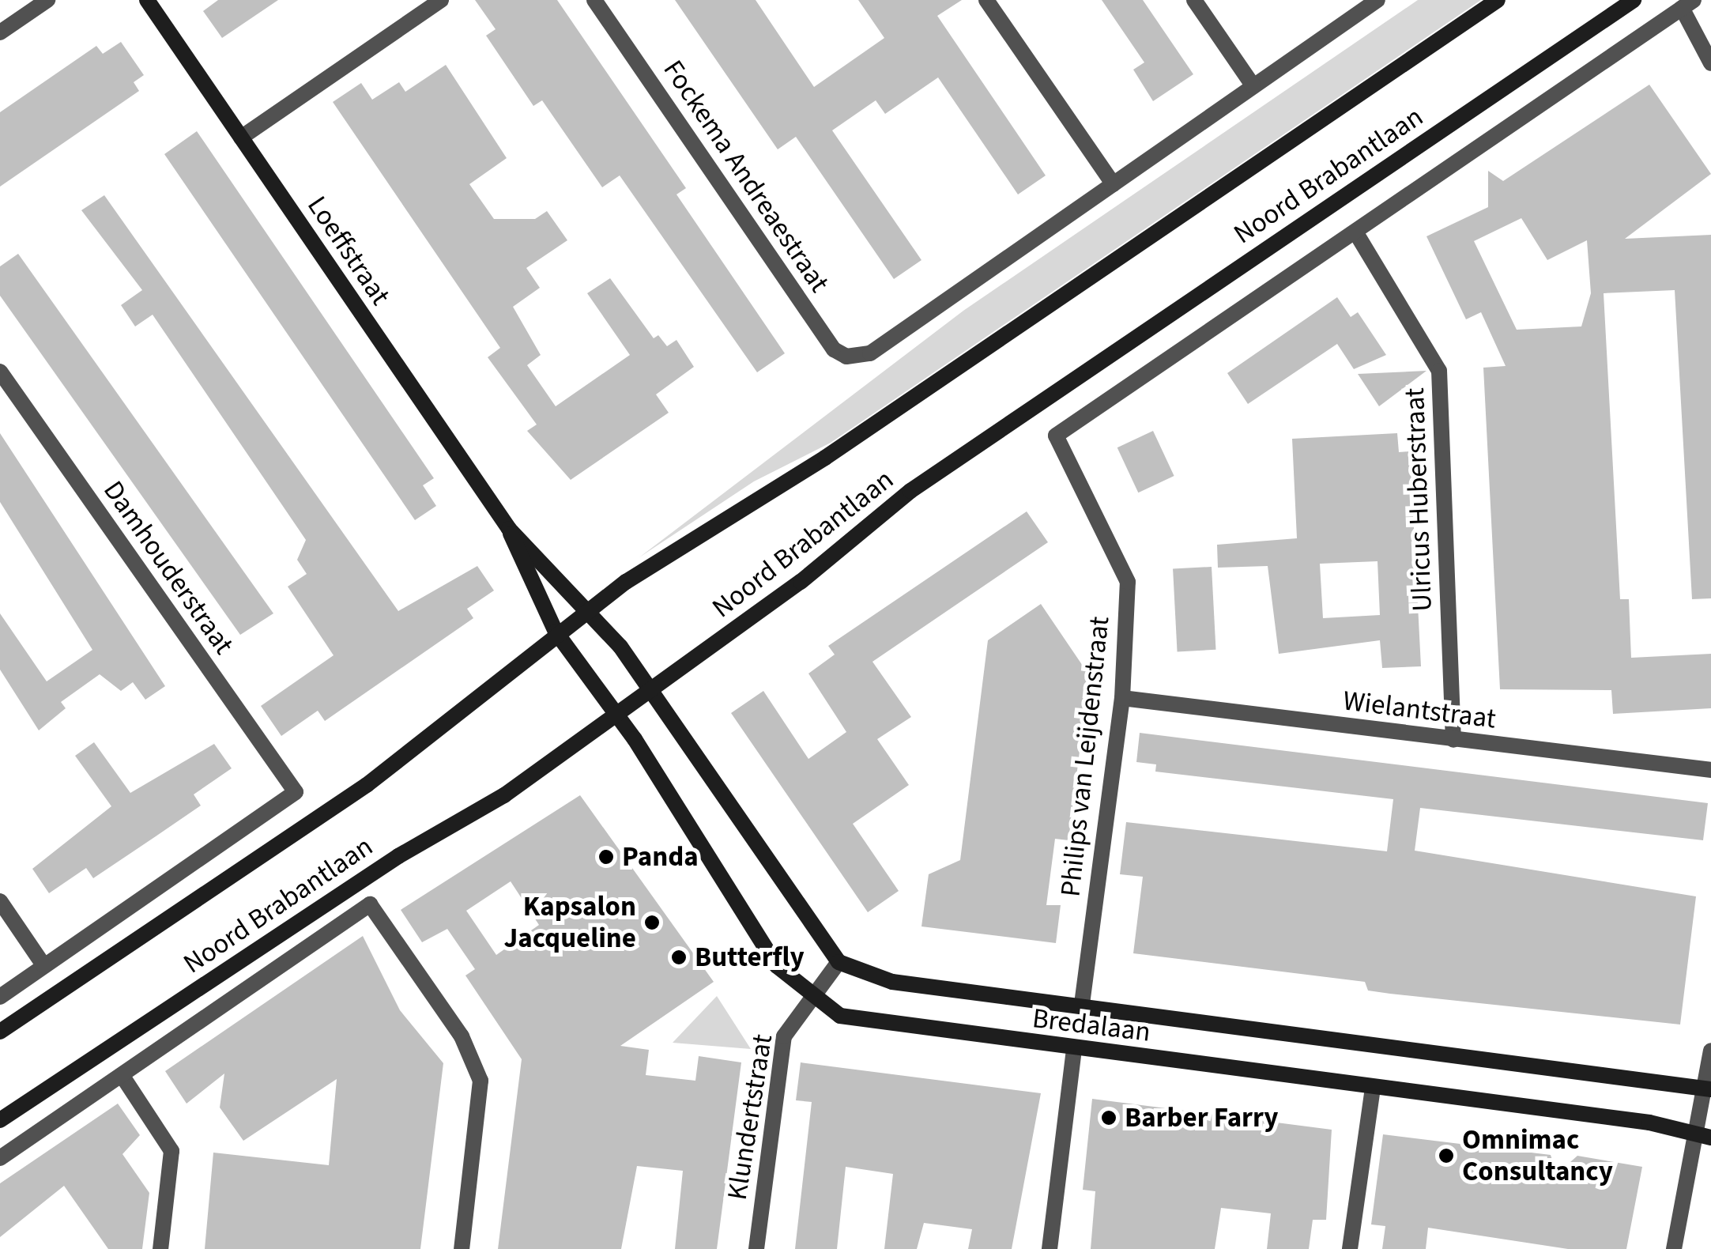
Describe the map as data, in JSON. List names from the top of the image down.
{
  "streets": {
    "main road": ["Noord Brabantlaan", "Loeffstraat", "Bredalaan"],
    "street": [
      "Fockema Andreaestraat",
      "Ulricus Huberstraat",
      "Damhouderstraat",
      "Wielantstraat",
      "Philips van Leijdenstraat",
      "Klundertstraat"
    ]
  },
  "crossings": [
    ["Noord Brabantlaan", "Loeffstraat"],
    ["Noord Brabantlaan", "Bredalaan"],
    ["Loeffstraat", "Bredalaan"],
    ["Ulricus Huberstraat", "Wielantstraat"],
    ["Ulricus Huberstraat", "Philips van Leijdenstraat"],
    ["Wielantstraat", "Philips van Leijdenstraat"],
    ["Philips van Leijdenstraat", "Bredalaan"],
    ["Bredalaan", "Klundertstraat"]
  ],
  "places": [
    "Panda",
    "Kapsalon Jacqueline",
    "Butterfly",
    "Barber Farry",
    "Omnimac Consultancy"
  ]
}
